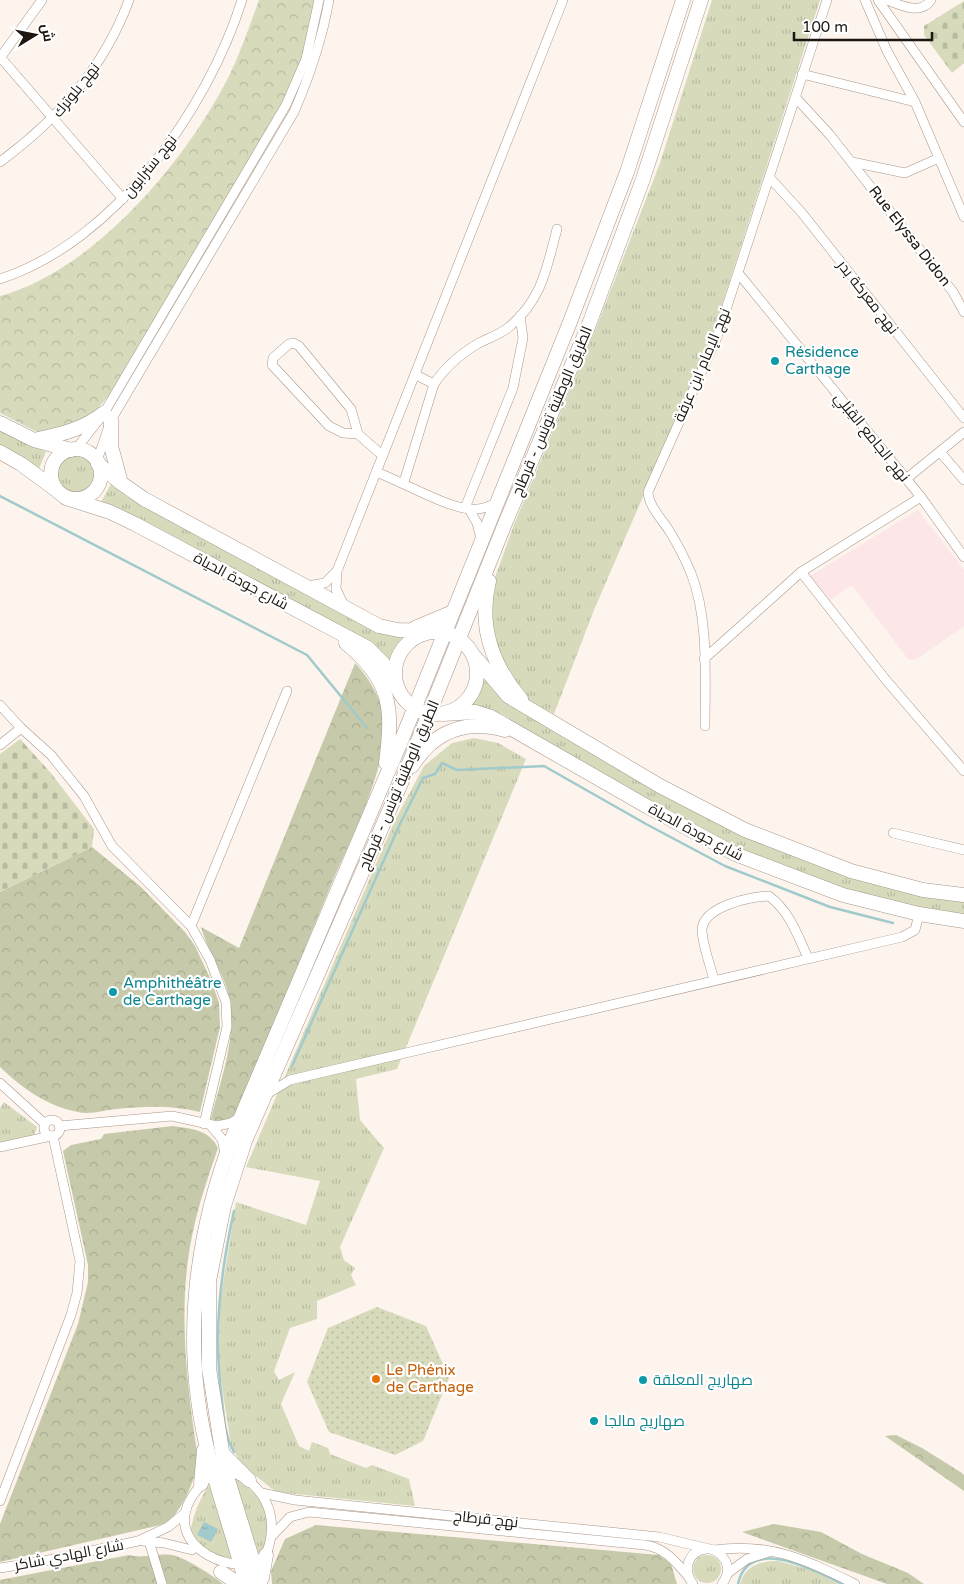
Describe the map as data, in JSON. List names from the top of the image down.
{
  "streets": {
    "highway": ["الطريق الوطنية تونس - قرطاج", "شارع جودة الحياة"],
    "street": [
      "نهج بلوترك",
      "نهج سترابون",
      "Rue Elyssa Didon",
      "نهج معركة بدر",
      "نهج الإمام ابن عرفة",
      "نهج الجامع القِبْلي",
      "نهج قرطاج",
      "شارع الهادي شاكر"
    ]
  },
  "crossings": [
    ["Rue Elyssa Didon", "نهج الإمام ابن عرفة"],
    ["نهج معركة بدر", "نهج الإمام ابن عرفة"],
    ["نهج الإمام ابن عرفة", "نهج الجامع القِبْلي"],
    ["الطريق الوطنية تونس - قرطاج", "شارع جودة الحياة"]
  ],
  "places": [
    "Résidence Carthage",
    "Amphithéâtre de Carthage",
    "Le Phénix de Carthage",
    "صهاريج المعلقة",
    "صهاريج مالجا"
  ],
  "scale_bar": "100 m",
  "north": "right"
}
